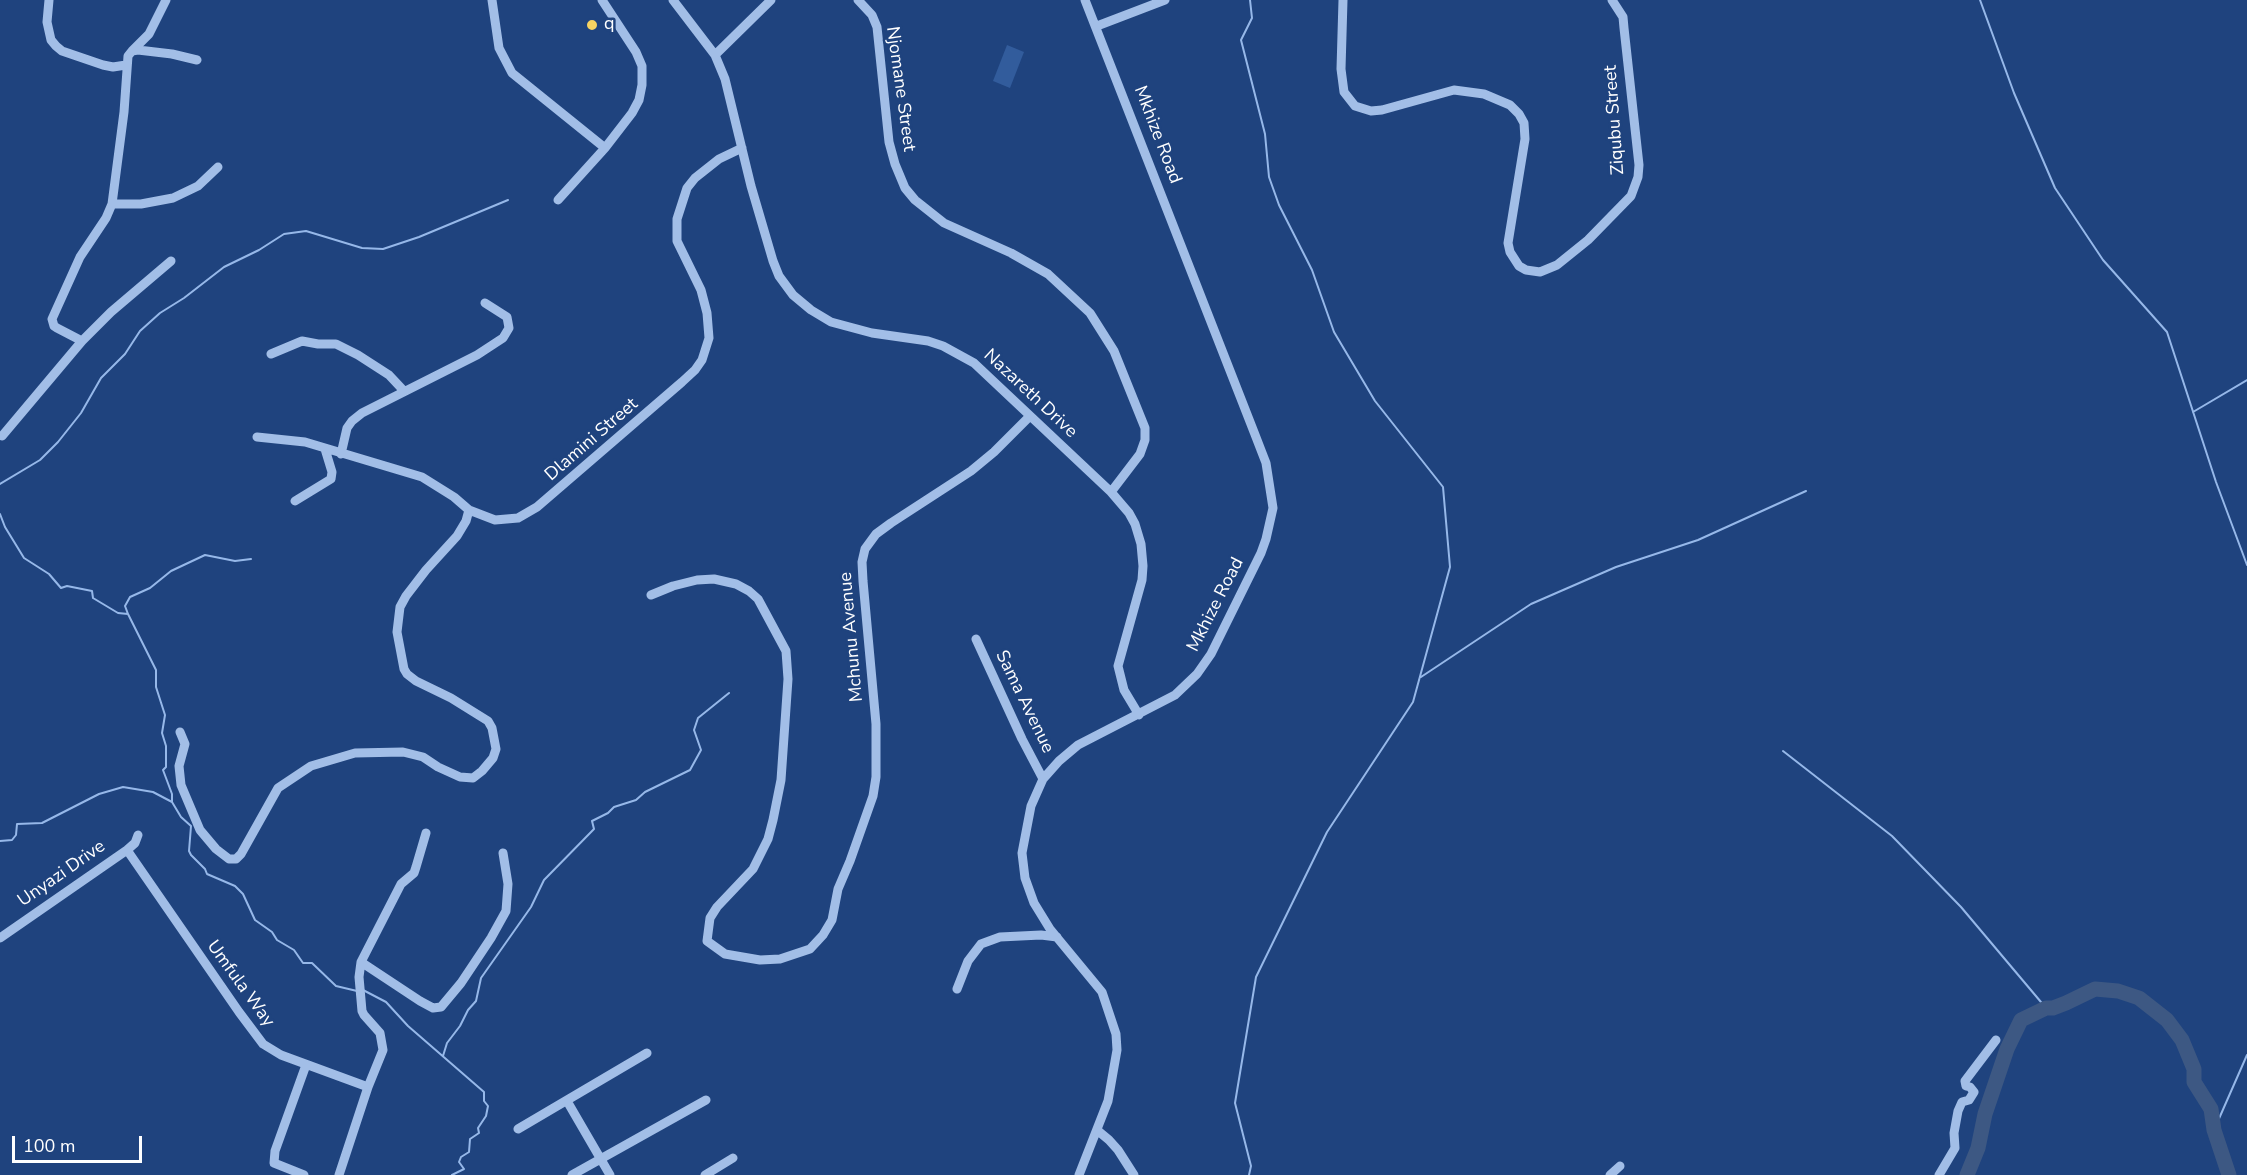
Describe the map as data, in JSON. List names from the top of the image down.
{
  "streets": {
    "street": [
      "Njomane Street",
      "Ziqubu Street",
      "Mkhize Road",
      "Nazareth Drive",
      "Dlamini Street",
      "Mchunu Avenue",
      "Sama Avenue",
      "Unyazi Drive",
      "Umfula Way"
    ]
  },
  "crossings": [
    ["Njomane Street", "Nazareth Drive"],
    ["Mkhize Road", "Nazareth Drive"],
    ["Mkhize Road", "Sama Avenue"],
    ["Nazareth Drive", "Dlamini Street"],
    ["Nazareth Drive", "Mchunu Avenue"],
    ["Unyazi Drive", "Umfula Way"]
  ],
  "places": ["q"],
  "scale_bar": "100 m"
}
